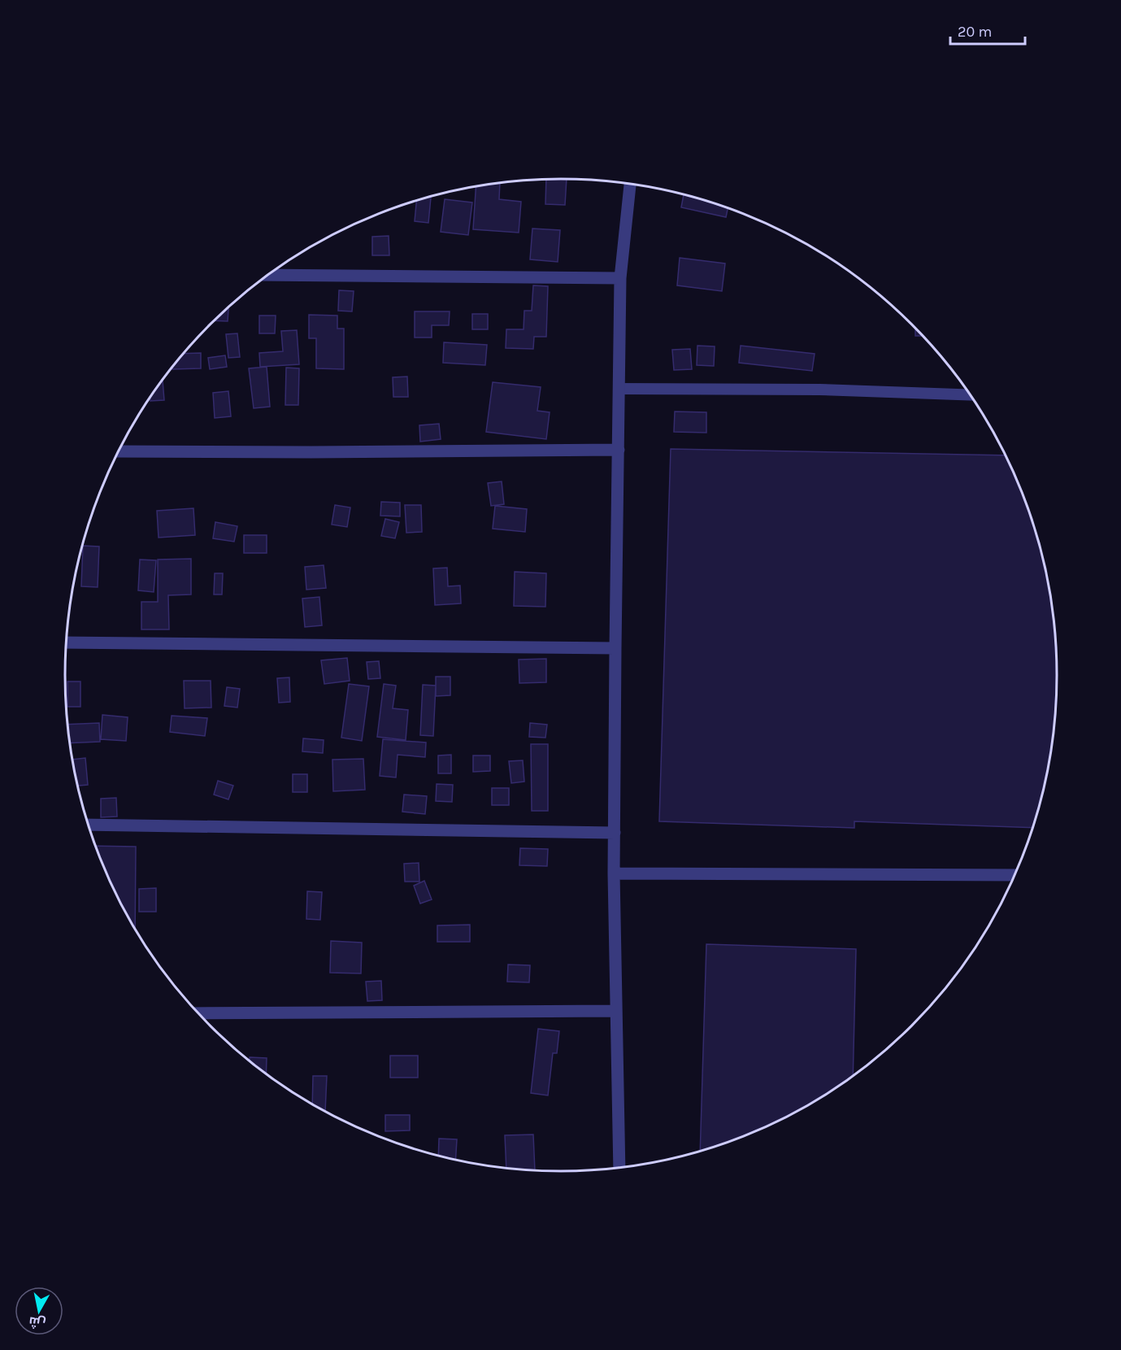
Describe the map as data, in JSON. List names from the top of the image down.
{
  "scale_bar": "20 m",
  "north": "bottom"
}
